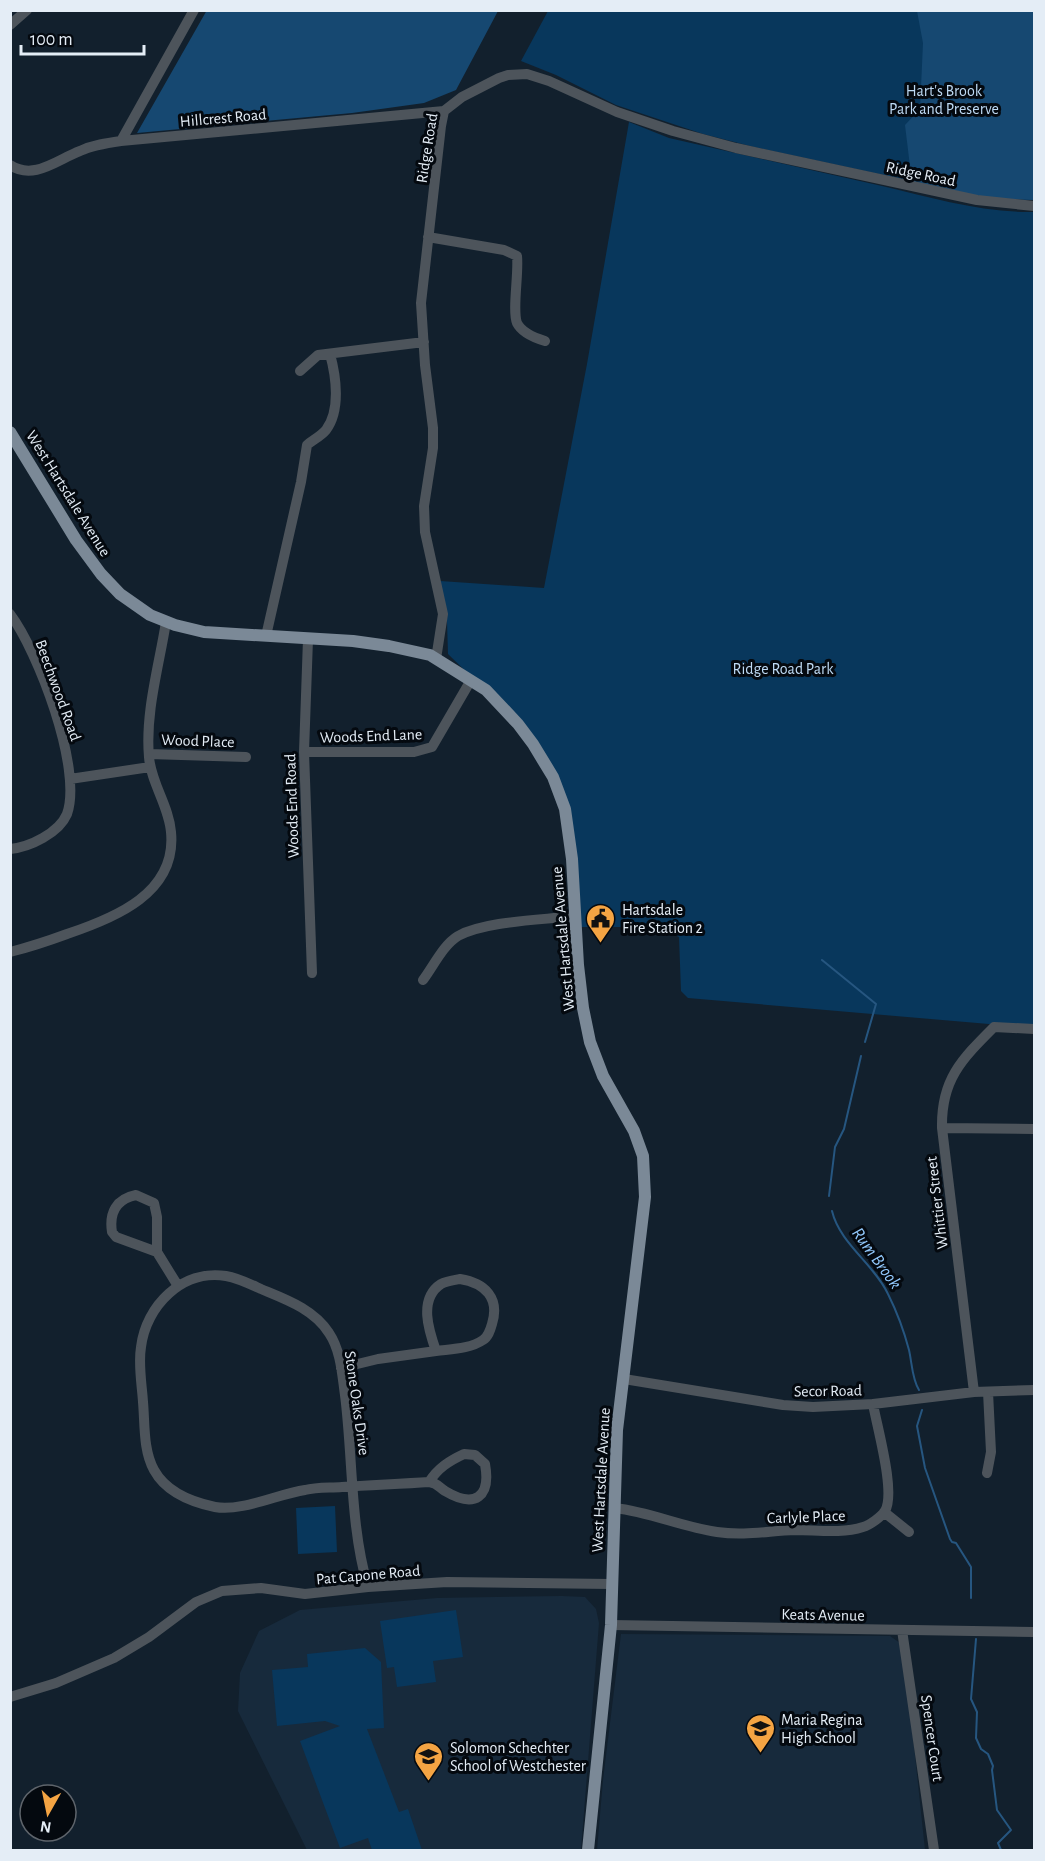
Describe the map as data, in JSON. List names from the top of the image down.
{
  "streets": {
    "main road": ["West Hartsdale Avenue"],
    "street": [
      "Hillcrest Road",
      "Ridge Road",
      "Beechwood Road",
      "Woods End Lane",
      "Wood Place",
      "Woods End Road",
      "Whittier Street",
      "Secor Road",
      "Stone Oaks Drive",
      "Carlyle Place",
      "Pat Capone Road",
      "Keats Avenue",
      "Spencer Court"
    ]
  },
  "crossings": [
    ["Hillcrest Road", "Ridge Road"],
    ["Ridge Road", "West Hartsdale Avenue"],
    ["West Hartsdale Avenue", "Woods End Lane"],
    ["West Hartsdale Avenue", "Woods End Road"],
    ["West Hartsdale Avenue", "Secor Road"],
    ["West Hartsdale Avenue", "Carlyle Place"],
    ["West Hartsdale Avenue", "Pat Capone Road"],
    ["West Hartsdale Avenue", "Keats Avenue"],
    ["Beechwood Road", "Wood Place"],
    ["Woods End Lane", "Woods End Road"],
    ["Whittier Street", "Secor Road"],
    ["Stone Oaks Drive", "Pat Capone Road"],
    ["Keats Avenue", "Spencer Court"]
  ],
  "water": ["Rum Brook"],
  "parks": ["Hart's Brook Park and Preserve", "Ridge Road Park"],
  "places": {
    "public building": ["Hartsdale Fire Station 2"],
    "school or university": ["Maria Regina High School", "Solomon Schechter School of Westchester"]
  },
  "scale_bar": "100 m",
  "north": "bottom"
}
